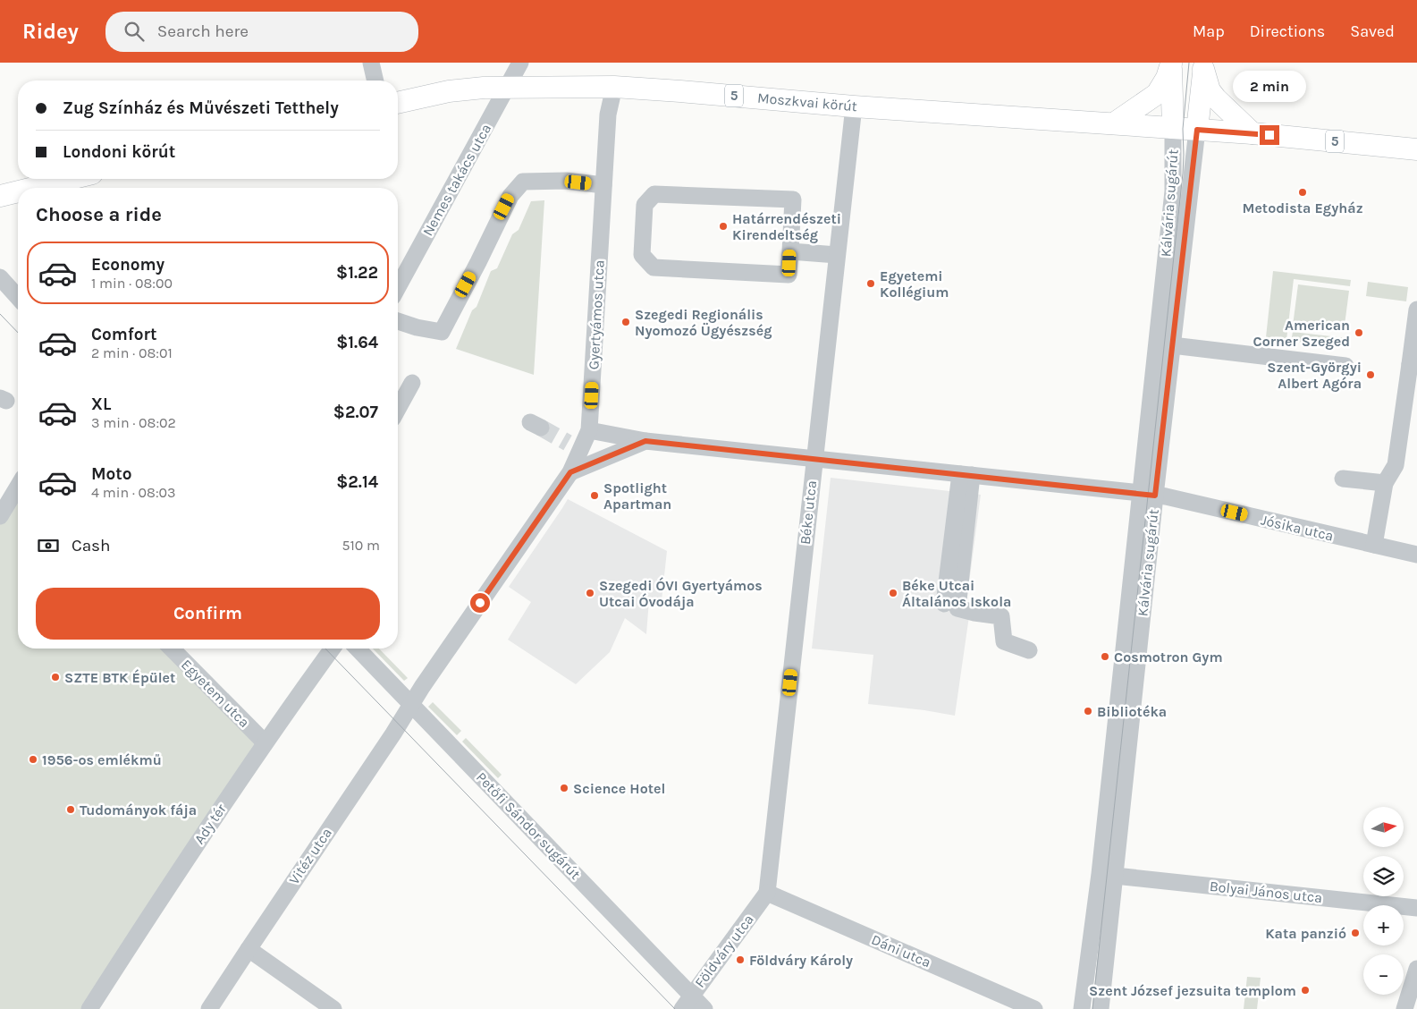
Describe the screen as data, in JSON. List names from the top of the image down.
{
  "streets": {
    "main road": ["5", "Moszkvai körút", "Kálvária sugárút"],
    "street": [
      "Nemes takács utca",
      "Gyertyámos utca",
      "Béke utca",
      "Jósika utca",
      "Egyetem utca",
      "Ady tér",
      "Petőfi Sándor sugárút",
      "Vitéz utca",
      "Bolyai János utca",
      "Földváry utca",
      "Dáni utca"
    ]
  },
  "crossings": [
    ["5", "Moszkvai körút"],
    ["5", "Kálvária sugárút"],
    ["Moszkvai körút", "Nemes takács utca"],
    ["Moszkvai körút", "Kálvária sugárút"],
    ["Moszkvai körút", "Gyertyámos utca"],
    ["Moszkvai körút", "Béke utca"],
    ["Kálvária sugárút", "Jósika utca"],
    ["Kálvária sugárút", "Bolyai János utca"],
    ["Gyertyámos utca", "Jósika utca"],
    ["Gyertyámos utca", "Petőfi Sándor sugárút"],
    ["Gyertyámos utca", "Vitéz utca"],
    ["Béke utca", "Jósika utca"],
    ["Béke utca", "Földváry utca"],
    ["Béke utca", "Dáni utca"],
    ["Egyetem utca", "Ady tér"],
    ["Petőfi Sándor sugárút", "Vitéz utca"],
    ["Petőfi Sándor sugárút", "Földváry utca"],
    ["Földváry utca", "Dáni utca"]
  ],
  "places": [
    "Metodista Egyház",
    "Határrendészeti Kirendeltség",
    "Egyetemi Kollégium",
    "Szegedi Regionális Nyomozó Ügyészség",
    "American Corner Szeged",
    "Szent-Györgyi Albert Agóra",
    "Spotlight Apartman",
    "Szegedi ÓVI Gyertyámos Utcai Óvodája",
    "Béke Utcai Általános Iskola",
    "Cosmotron Gym",
    "SZTE BTK Épület",
    "Bibliotéka",
    "1956-os emlékmű",
    "Science Hotel",
    "Tudományok fája",
    "Kata panzió",
    "Földváry Károly",
    "Szent József jezsuita templom"
  ],
  "north": "right",
  "page": {
    "header": "Ridey",
    "search": "Search here",
    "nav": ["Map", "Directions", "Saved"],
    "bubble": "2 min",
    "banner": ["Zug Színház és Művészeti Tetthely", "Londoni körút"],
    "heading": "Choose a ride",
    "list": [
      {
        "name": "Economy",
        "note": "1 min · 08:00",
        "value": "$1.22"
      },
      {
        "name": "Comfort",
        "note": "2 min · 08:01",
        "value": "$1.64"
      },
      {
        "name": "XL",
        "note": "3 min · 08:02",
        "value": "$2.07"
      },
      {
        "name": "Moto",
        "note": "4 min · 08:03",
        "value": "$2.14"
      }
    ],
    "pay": ["Cash", "510 m"],
    "buttons": "Confirm",
    "map_buttons": ["+", "−"]
  }
}
